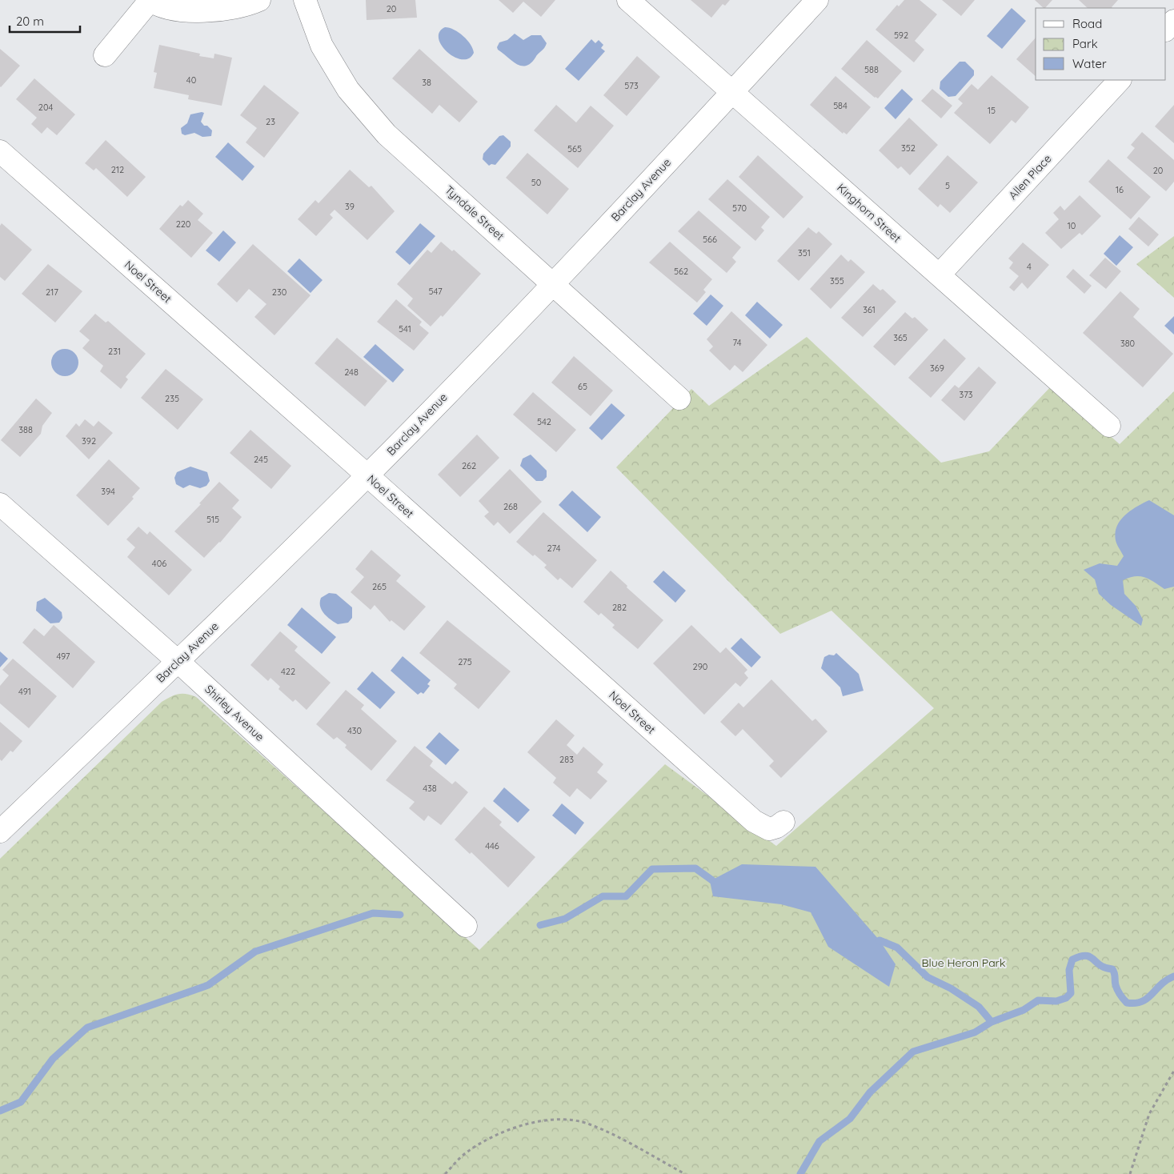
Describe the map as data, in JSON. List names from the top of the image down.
{
  "streets": {
    "street": [
      "Allen Place",
      "Barclay Avenue",
      "Tyndale Street",
      "Kinghorn Street",
      "Noel Street",
      "Shirley Avenue"
    ]
  },
  "crossings": [
    ["Allen Place", "Kinghorn Street"],
    ["Barclay Avenue", "Tyndale Street"],
    ["Barclay Avenue", "Kinghorn Street"],
    ["Barclay Avenue", "Noel Street"],
    ["Barclay Avenue", "Shirley Avenue"]
  ],
  "parks": ["Blue Heron Park"],
  "house_numbers": [
    "20",
    "592",
    "588",
    "40",
    "38",
    "573",
    "584",
    "204",
    "15",
    "23",
    "352",
    "565",
    "212",
    "20",
    "50",
    "5",
    "16",
    "39",
    "570",
    "220",
    "10",
    "566",
    "351",
    "4",
    "562",
    "355",
    "547",
    "217",
    "230",
    "361",
    "541",
    "365",
    "74",
    "380",
    "231",
    "369",
    "248",
    "65",
    "373",
    "235",
    "542",
    "388",
    "392",
    "245",
    "262",
    "394",
    "268",
    "515",
    "274",
    "406",
    "265",
    "282",
    "497",
    "275",
    "290",
    "422",
    "491",
    "430",
    "283",
    "438",
    "446"
  ],
  "legend": ["Road", "Park", "Water"],
  "scale_bar": "20 m"
}
